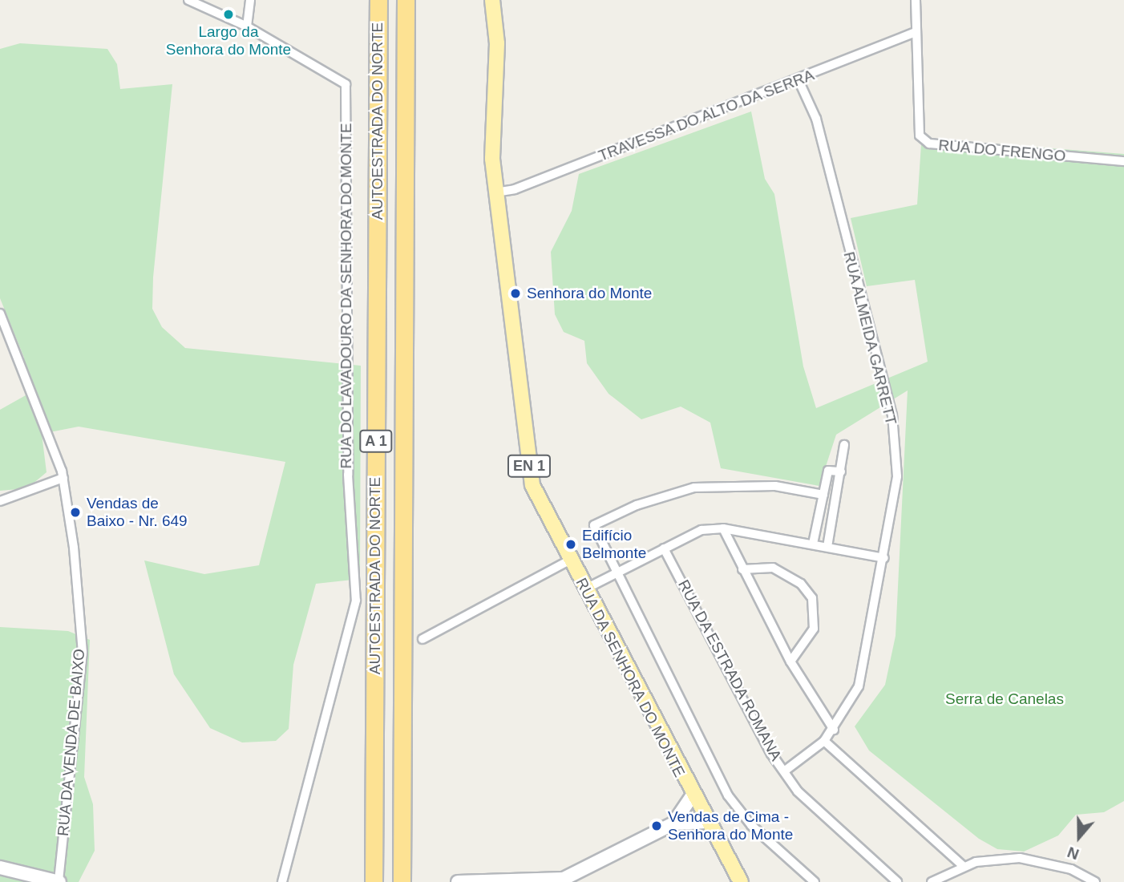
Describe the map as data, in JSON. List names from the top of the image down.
{
  "streets": {
    "highway": ["AUTOESTRADA DO NORTE", "A 1"],
    "main road": ["EN 1", "RUA DA SENHORA DO MONTE"],
    "street": [
      "TRAVESSA DO ALTO DA SERRA",
      "RUA DO FRENGO",
      "RUA DO LAVADOURO DA SENHORA DO MONTE",
      "RUA ALMEIDA GARRETT",
      "RUA DA ESTRADA ROMANA",
      "RUA DA VENDA DE BAIXO"
    ]
  },
  "crossings": [
    ["TRAVESSA DO ALTO DA SERRA", "RUA DO FRENGO"],
    ["TRAVESSA DO ALTO DA SERRA", "RUA ALMEIDA GARRETT"],
    ["TRAVESSA DO ALTO DA SERRA", "RUA DA SENHORA DO MONTE"],
    ["RUA ALMEIDA GARRETT", "RUA DA ESTRADA ROMANA"]
  ],
  "parks": ["Serra de Canelas"],
  "places": [
    "Largo da Senhora do Monte",
    "Senhora do Monte",
    "Vendas de Baixo - Nr. 649",
    "Edifício Belmonte",
    "Vendas de Cima - Senhora do Monte"
  ],
  "north": "bottom"
}
